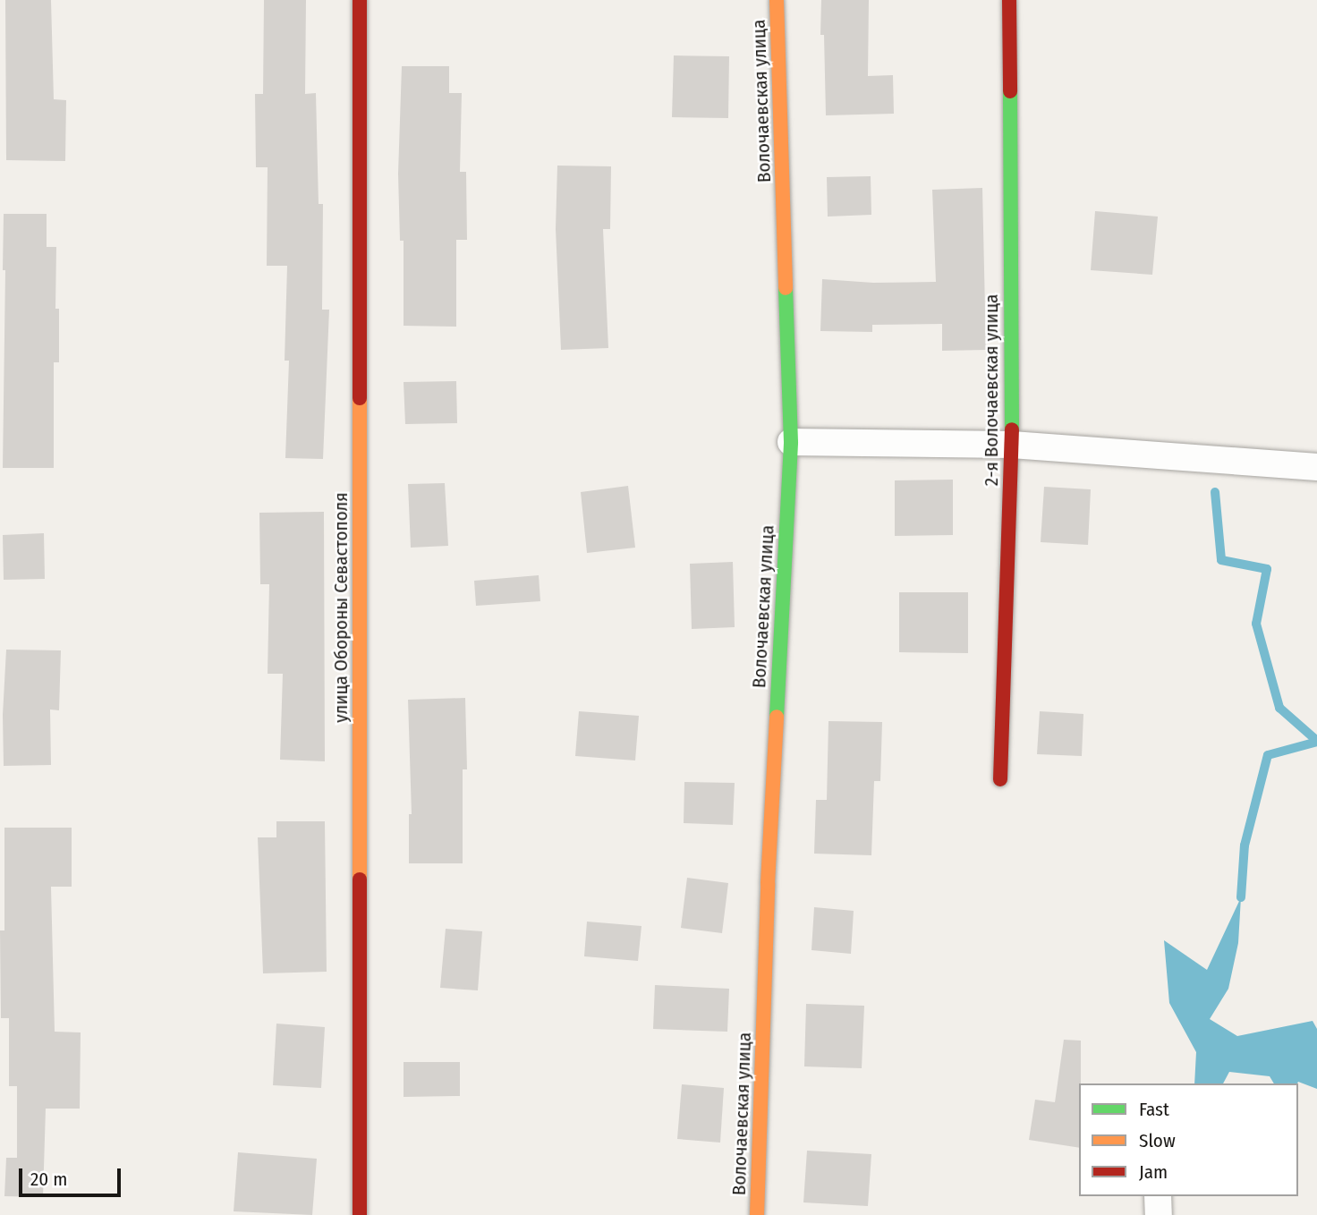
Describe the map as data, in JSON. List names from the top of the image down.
{
  "streets": {
    "street": ["Волочаевская улица", "2-я Волочаевская улица", "улица Обороны Севастополя"]
  },
  "legend": ["Fast", "Slow", "Jam"],
  "scale_bar": "20 m"
}
